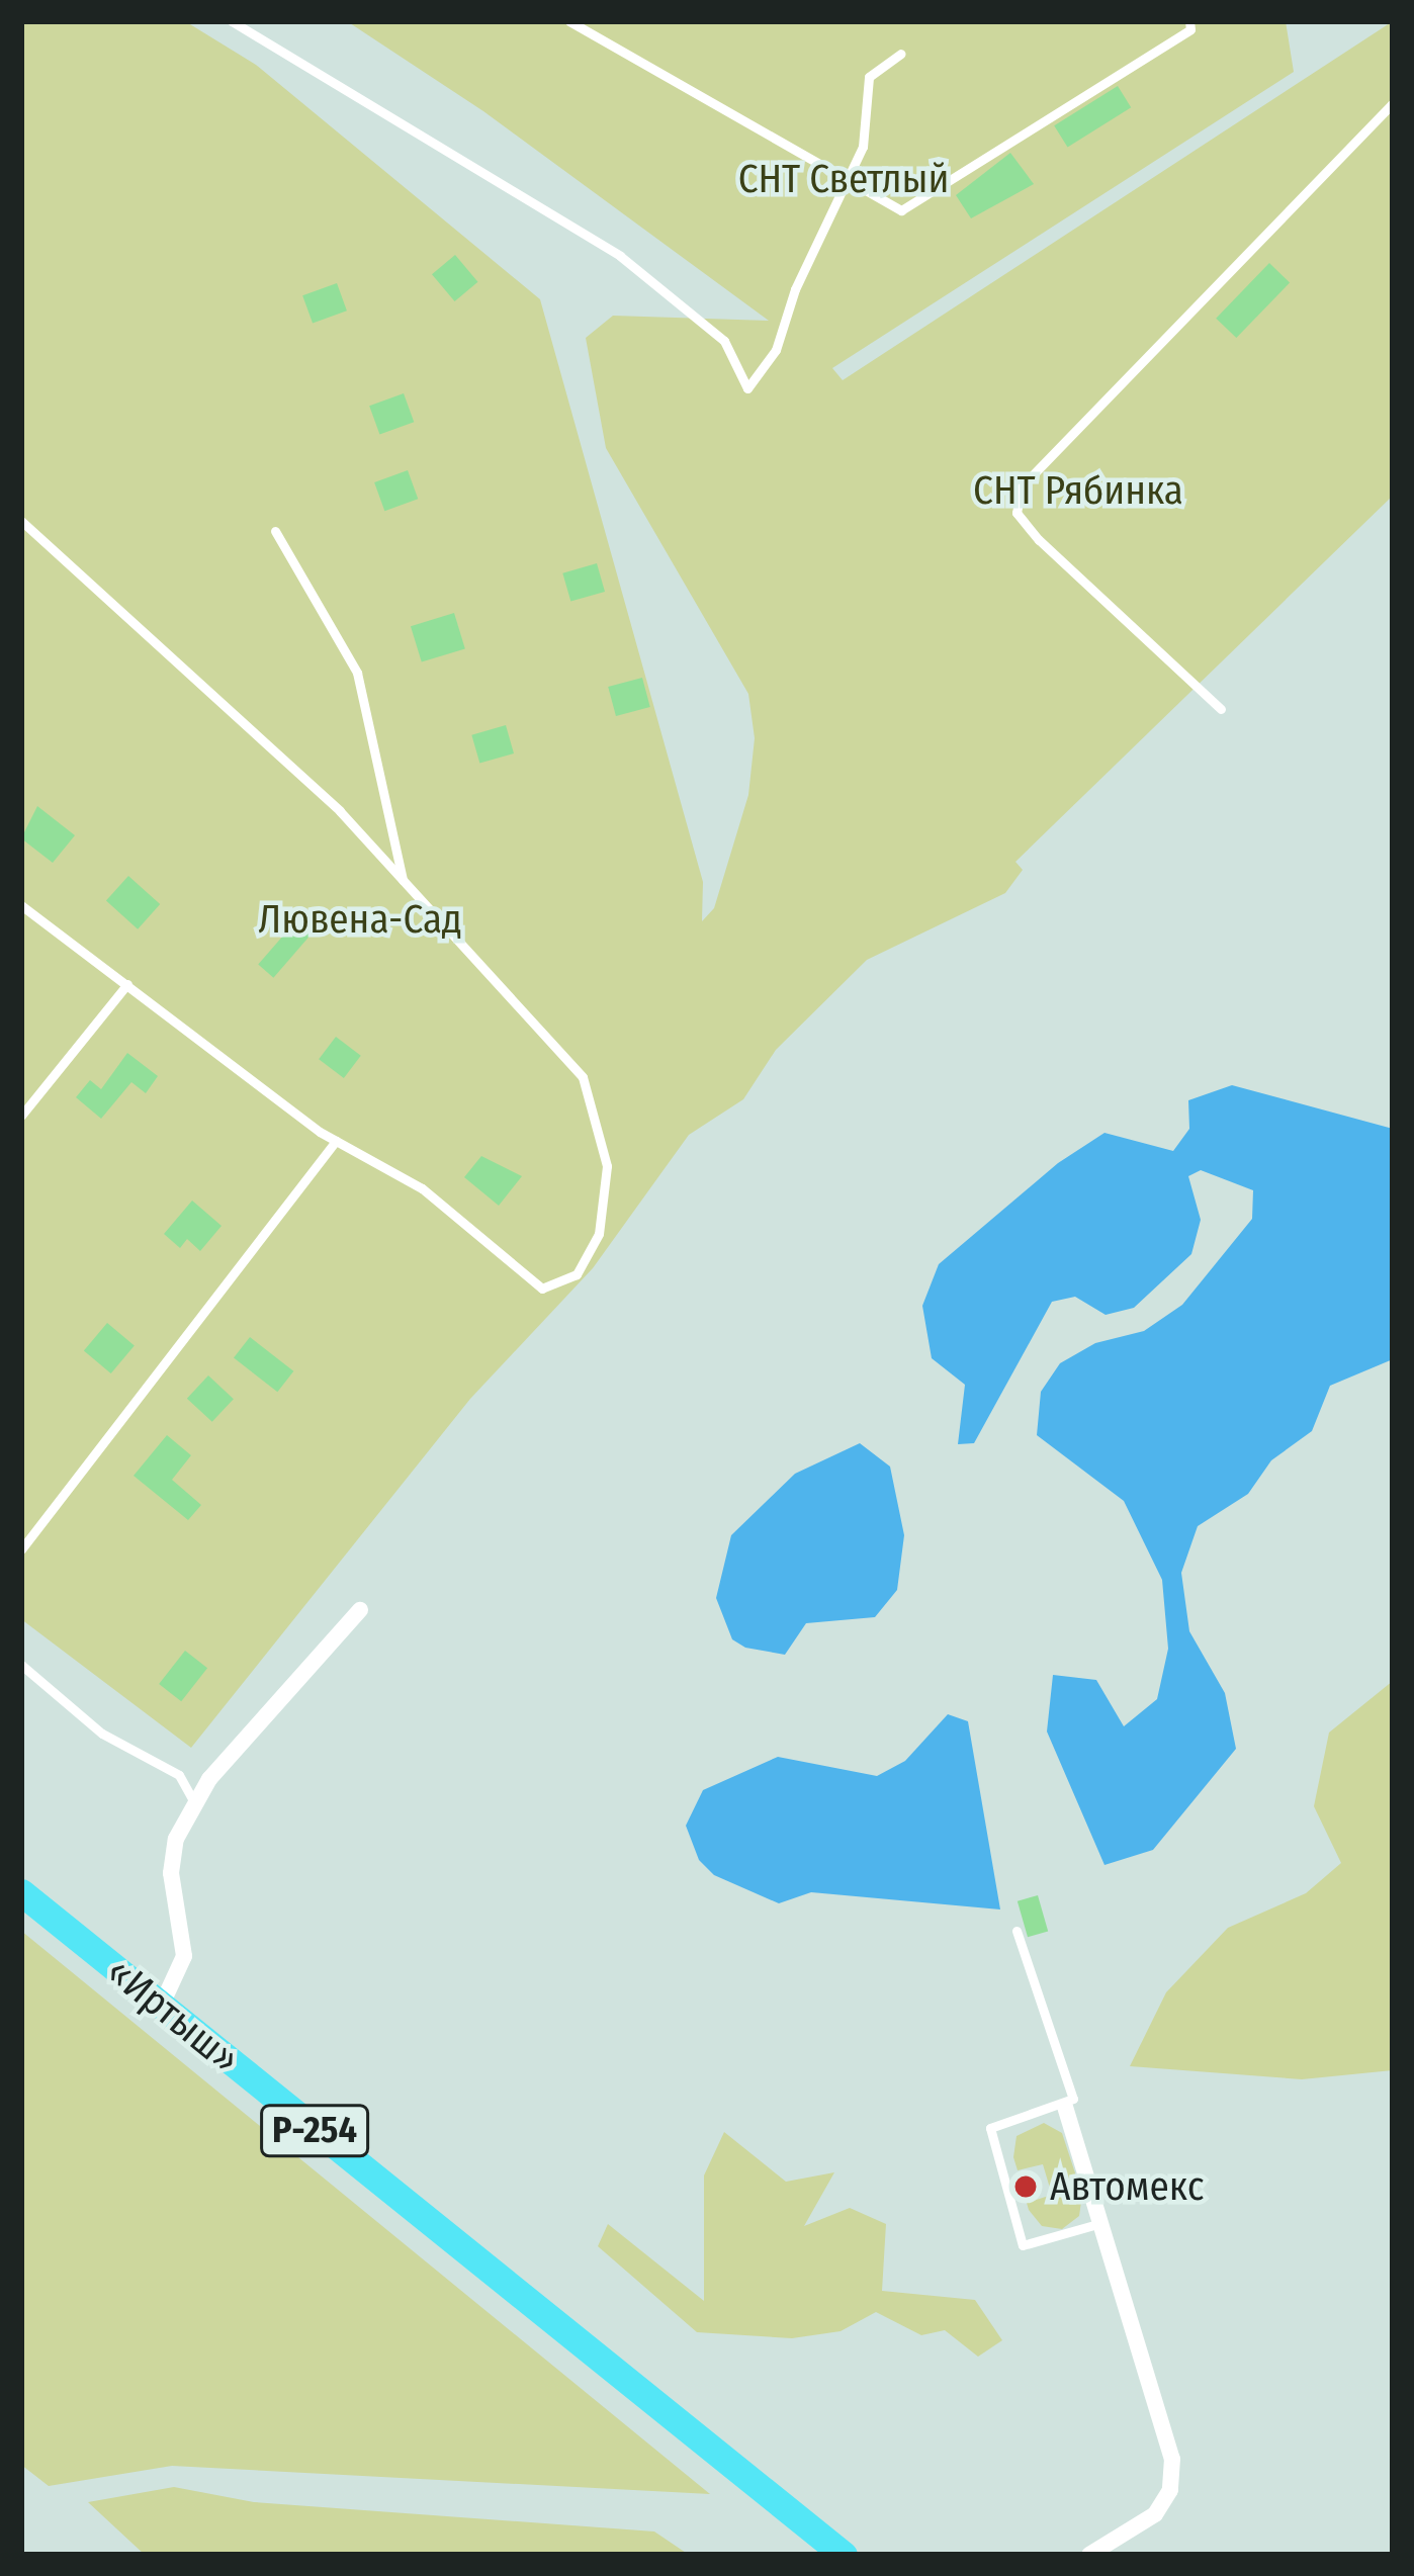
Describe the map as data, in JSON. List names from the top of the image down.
{
  "streets": {
    "highway": ["«Иртыш»", "Р-254"]
  },
  "parks": ["СНТ Светлый", "СНТ Рябинка", "Лювена-Сад"],
  "places": ["Автомекс"]
}
